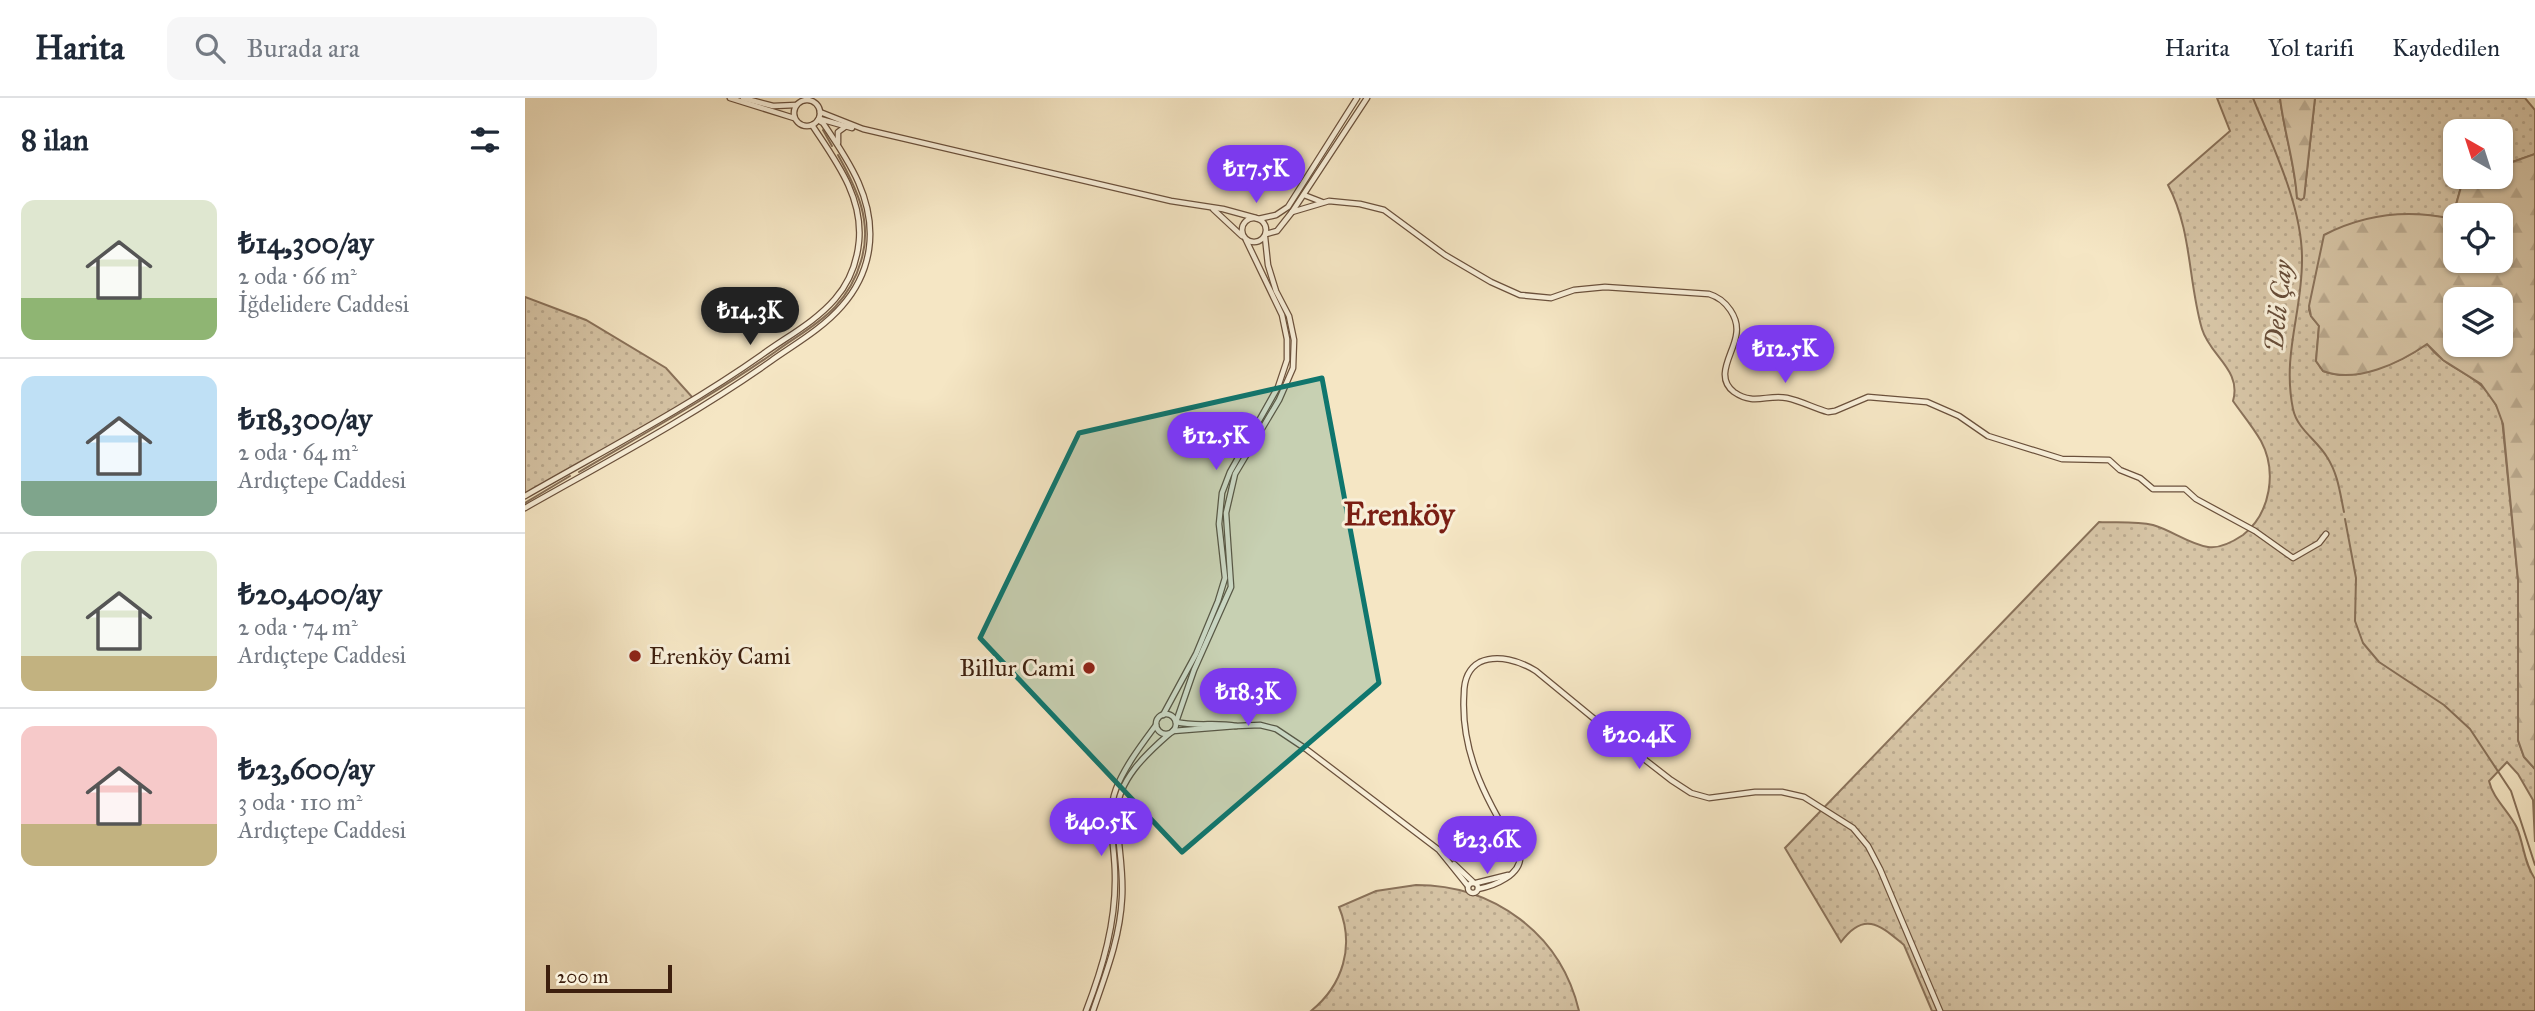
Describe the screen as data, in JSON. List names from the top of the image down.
{
  "districts": ["Erenköy"],
  "water": ["Deli Çay"],
  "places": ["Erenköy Cami", "Billur Cami"],
  "scale_bar": "200 m",
  "north": "top left",
  "page": {
    "header": "Harita",
    "search": "Burada ara",
    "nav": ["Harita", "Yol tarifi", "Kaydedilen"],
    "heading": "8 ilan",
    "price": [
      "₺17.5K",
      "₺14.3K",
      "₺12.5K",
      "₺12.5K",
      "₺18.3K",
      "₺20.4K",
      "₺40.5K",
      "₺23.6K"
    ],
    "list": [
      {
        "name": "₺14,300/ay",
        "note": "2 oda · 66 m² · İğdelidere Caddesi"
      },
      {
        "name": "₺18,300/ay",
        "note": "2 oda · 64 m² · Ardıçtepe Caddesi"
      },
      {
        "name": "₺20,400/ay",
        "note": "2 oda · 74 m² · Ardıçtepe Caddesi"
      },
      {
        "name": "₺23,600/ay",
        "note": "3 oda · 110 m² · Ardıçtepe Caddesi"
      }
    ],
    "scale": "200 m"
  }
}
